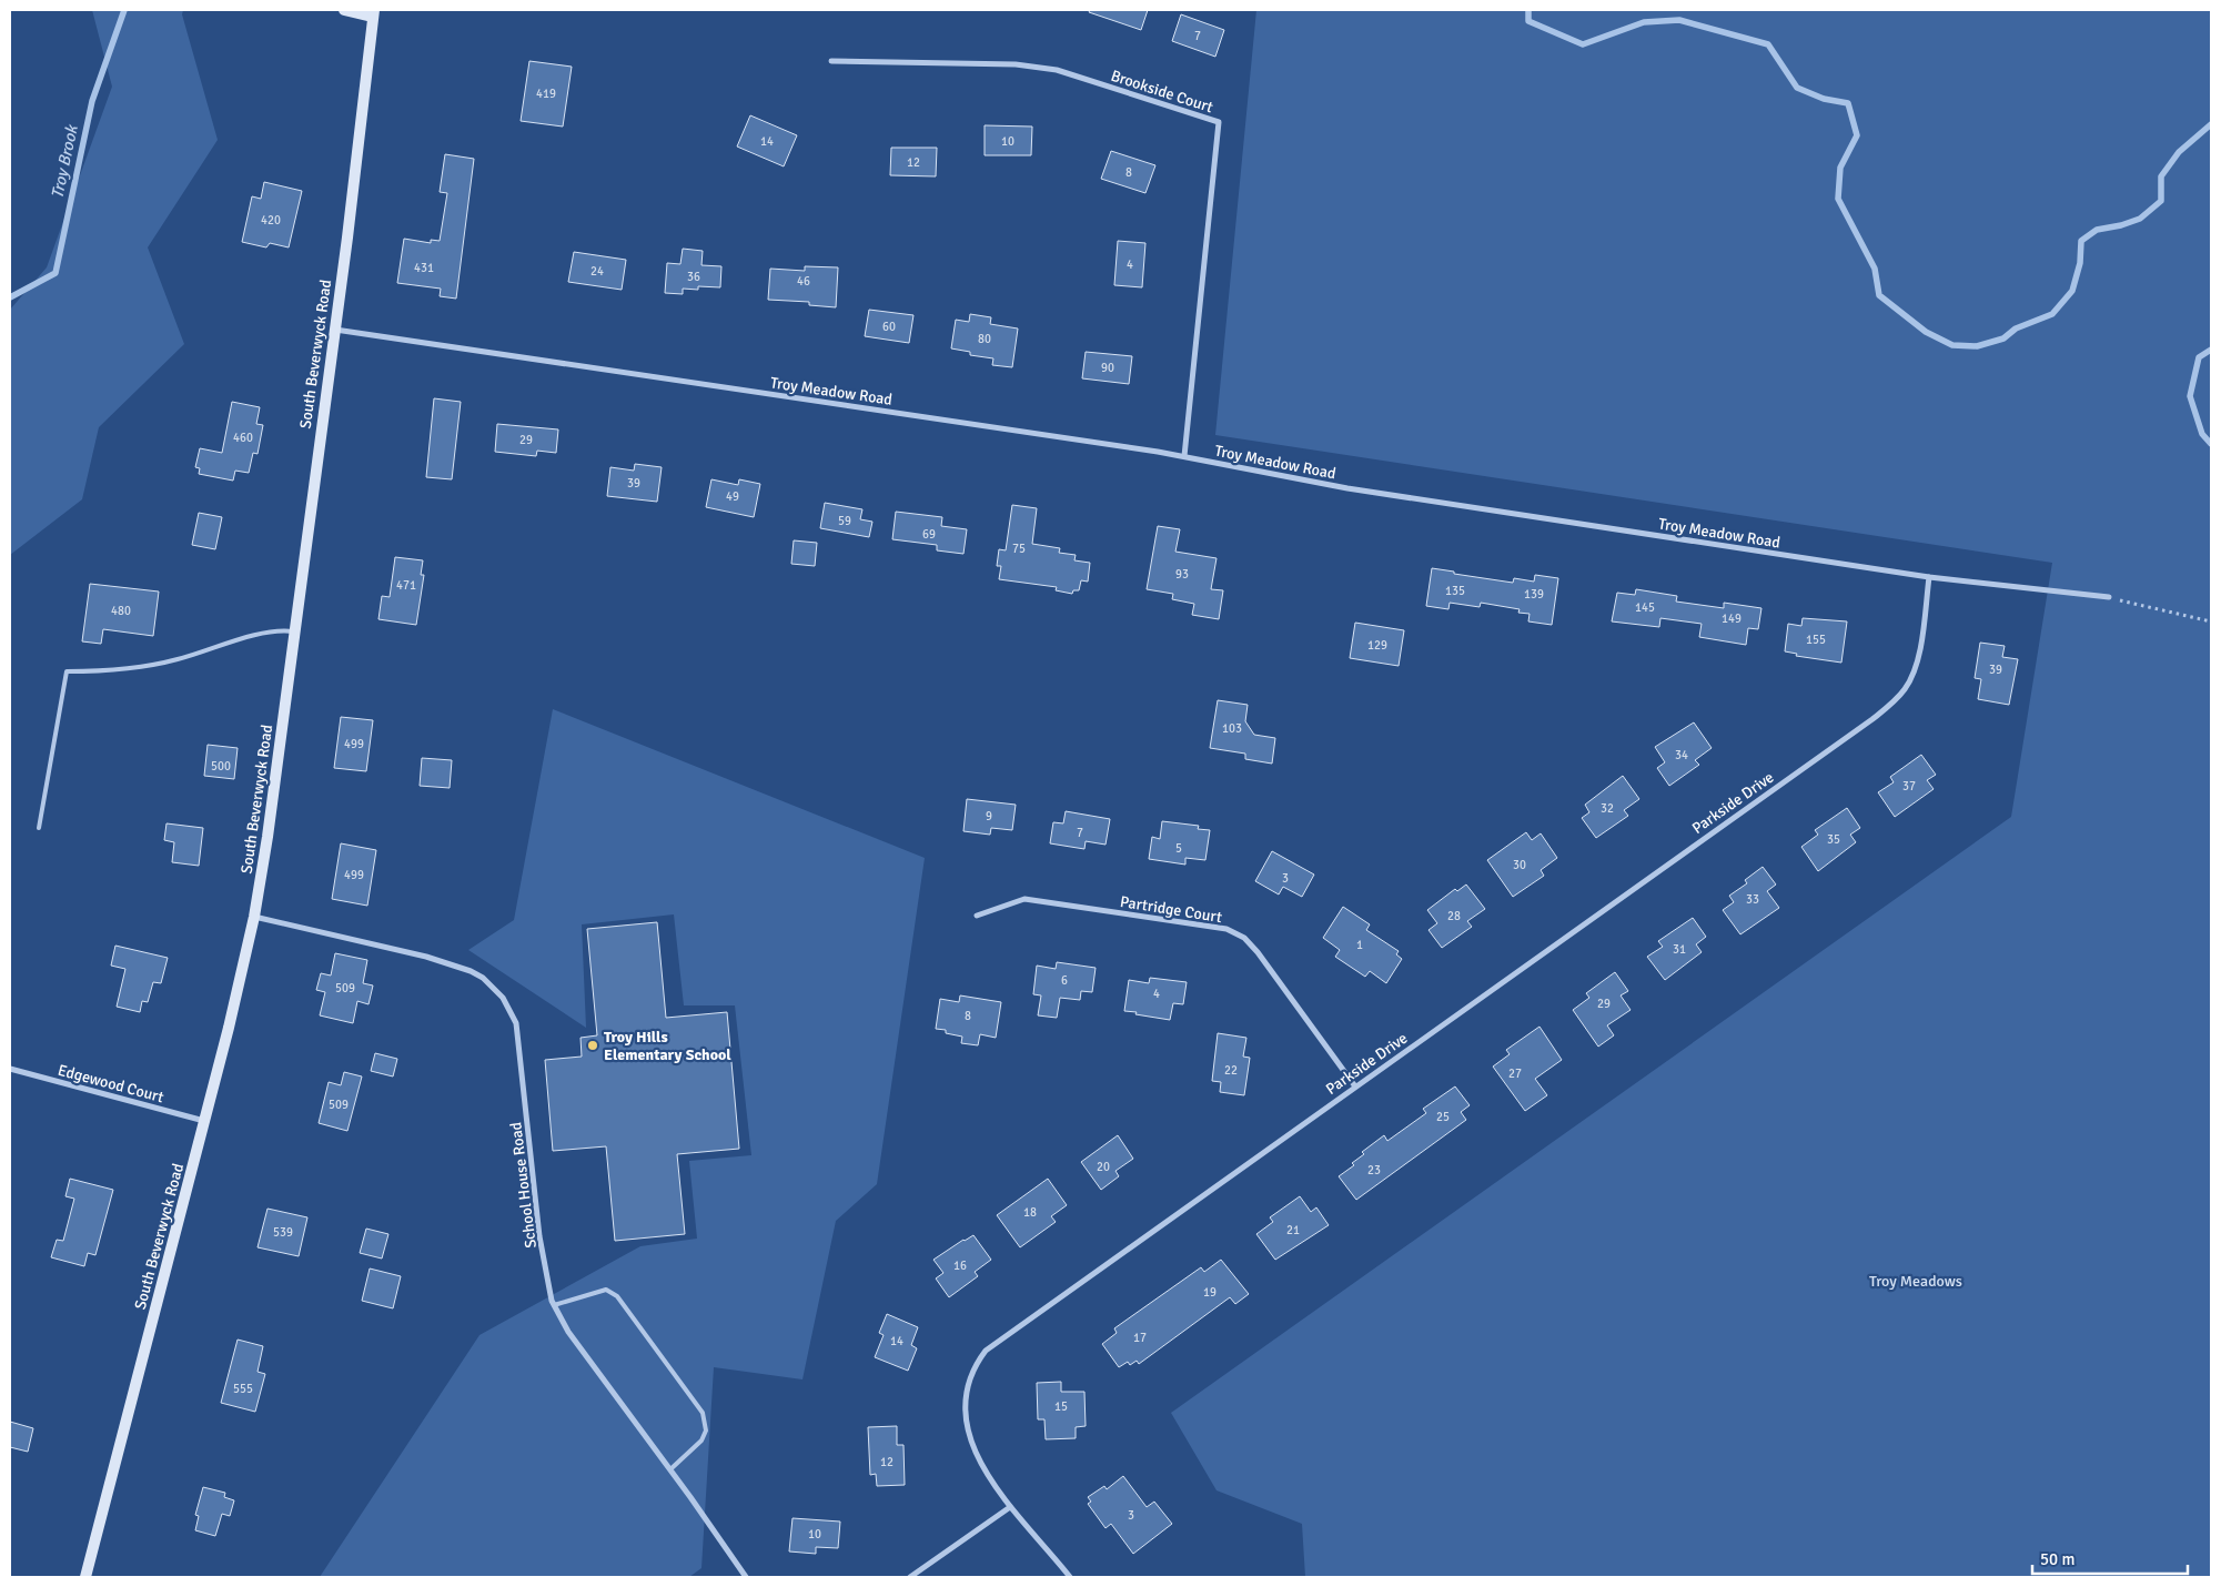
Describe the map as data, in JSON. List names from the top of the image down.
{
  "streets": {
    "main road": ["South Beverwyck Road"],
    "street": [
      "Brookside Court",
      "Troy Meadow Road",
      "Parkside Drive",
      "Partridge Court",
      "Edgewood Court",
      "School House Road"
    ]
  },
  "crossings": [
    ["Brookside Court", "Troy Meadow Road"],
    ["South Beverwyck Road", "Troy Meadow Road"],
    ["South Beverwyck Road", "Edgewood Court"],
    ["South Beverwyck Road", "School House Road"],
    ["Troy Meadow Road", "Parkside Drive"],
    ["Parkside Drive", "Partridge Court"]
  ],
  "water": ["Troy Brook"],
  "parks": ["Troy Meadows"],
  "places": ["Troy Hills Elementary School"],
  "house_numbers": [
    "7",
    "419",
    "14",
    "10",
    "12",
    "8",
    "420",
    "4",
    "431",
    "24",
    "36",
    "46",
    "60",
    "80",
    "90",
    "460",
    "29",
    "39",
    "49",
    "59",
    "69",
    "75",
    "93",
    "471",
    "135",
    "139",
    "145",
    "480",
    "149",
    "155",
    "129",
    "39",
    "103",
    "499",
    "34",
    "500",
    "37",
    "32",
    "9",
    "7",
    "35",
    "5",
    "30",
    "499",
    "3",
    "33",
    "28",
    "1",
    "31",
    "6",
    "509",
    "4",
    "29",
    "8",
    "22",
    "27",
    "509",
    "25",
    "20",
    "23",
    "18",
    "21",
    "539",
    "16",
    "19",
    "17",
    "14",
    "555",
    "15",
    "12",
    "3",
    "10"
  ],
  "scale_bar": "50 m"
}
